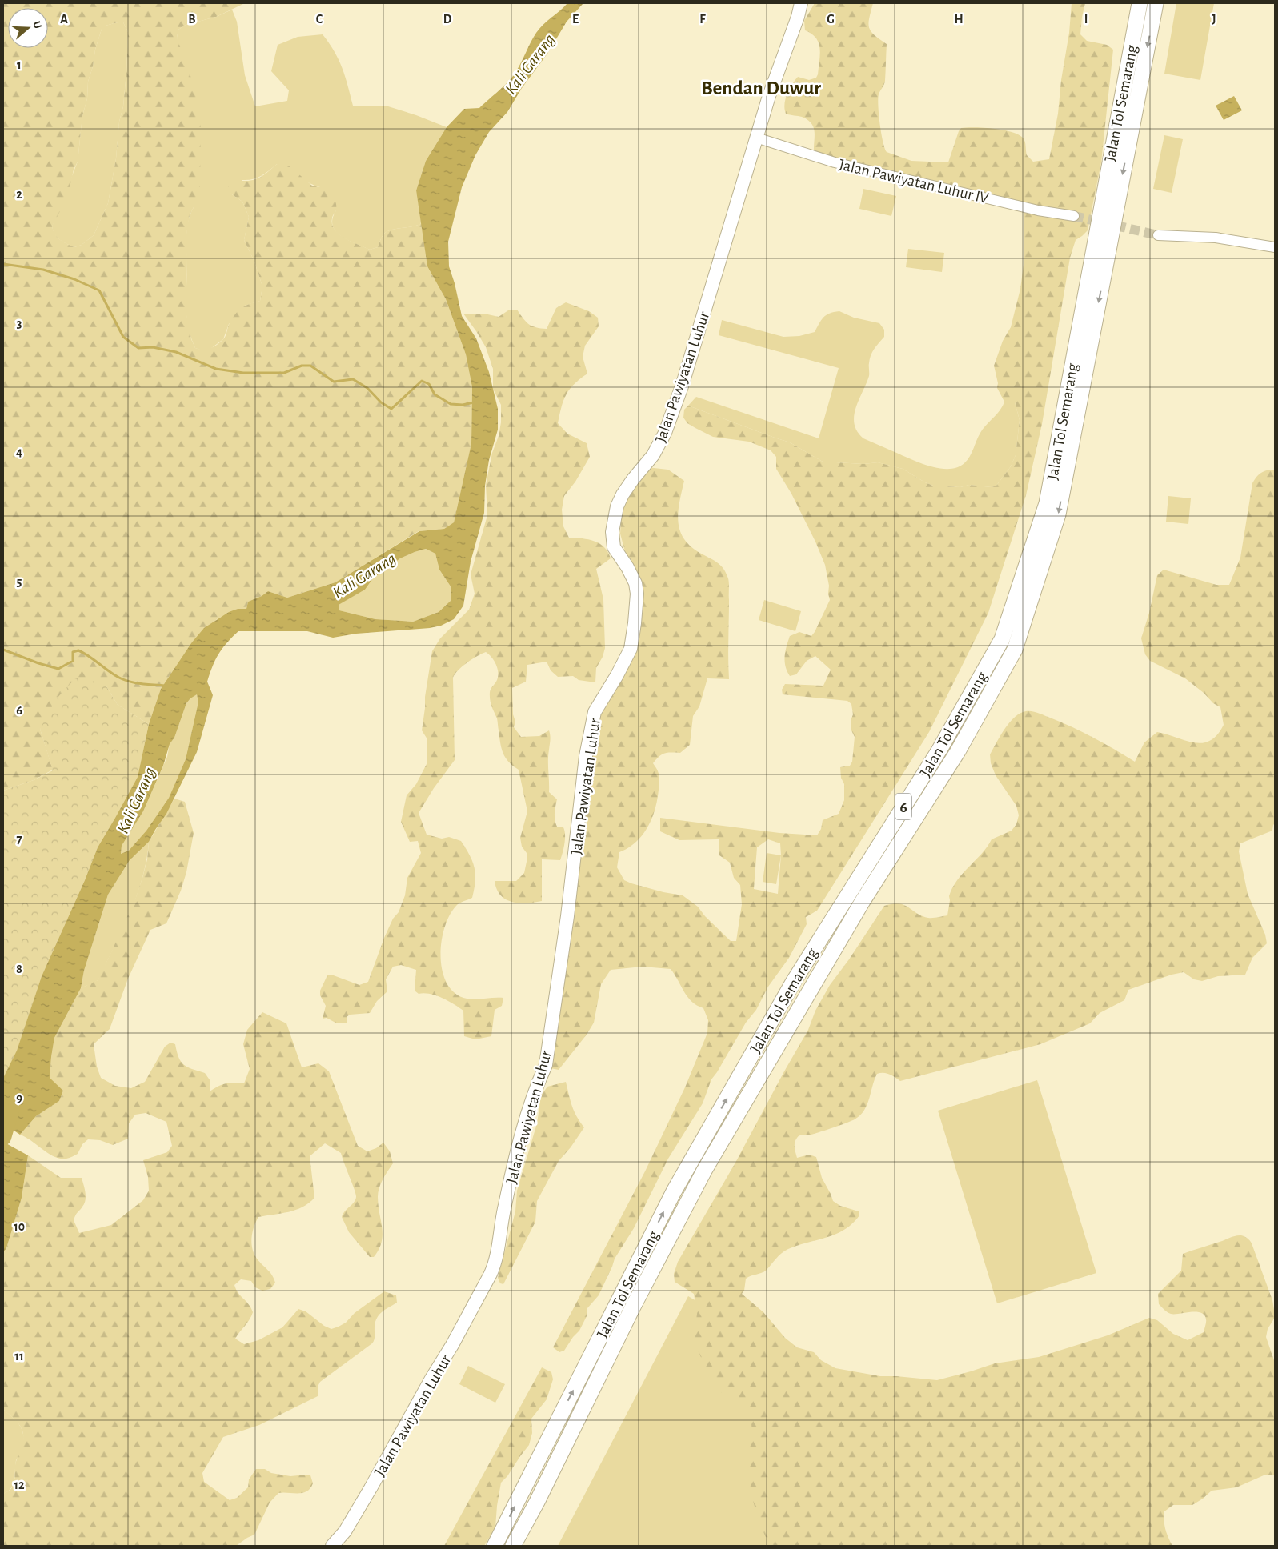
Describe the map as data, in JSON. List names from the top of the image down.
{
  "streets": {
    "highway": ["Jalan Tol Semarang", "6"],
    "main road": ["Jalan Pawiyatan Luhur"],
    "street": ["Jalan Pawiyatan Luhur IV"]
  },
  "crossings": [
    ["Jalan Pawiyatan Luhur IV", "Jalan Pawiyatan Luhur"]
  ],
  "districts": ["Bendan Duwur"],
  "water": ["Kali Garang"],
  "north": "right",
  "grid": {
    "columns": [
      "A",
      "B",
      "C",
      "D",
      "E",
      "F",
      "G",
      "H",
      "I",
      "J"
    ],
    "rows": [
      "1",
      "2",
      "3",
      "4",
      "5",
      "6",
      "7",
      "8",
      "9",
      "10",
      "11",
      "12"
    ]
  }
}
